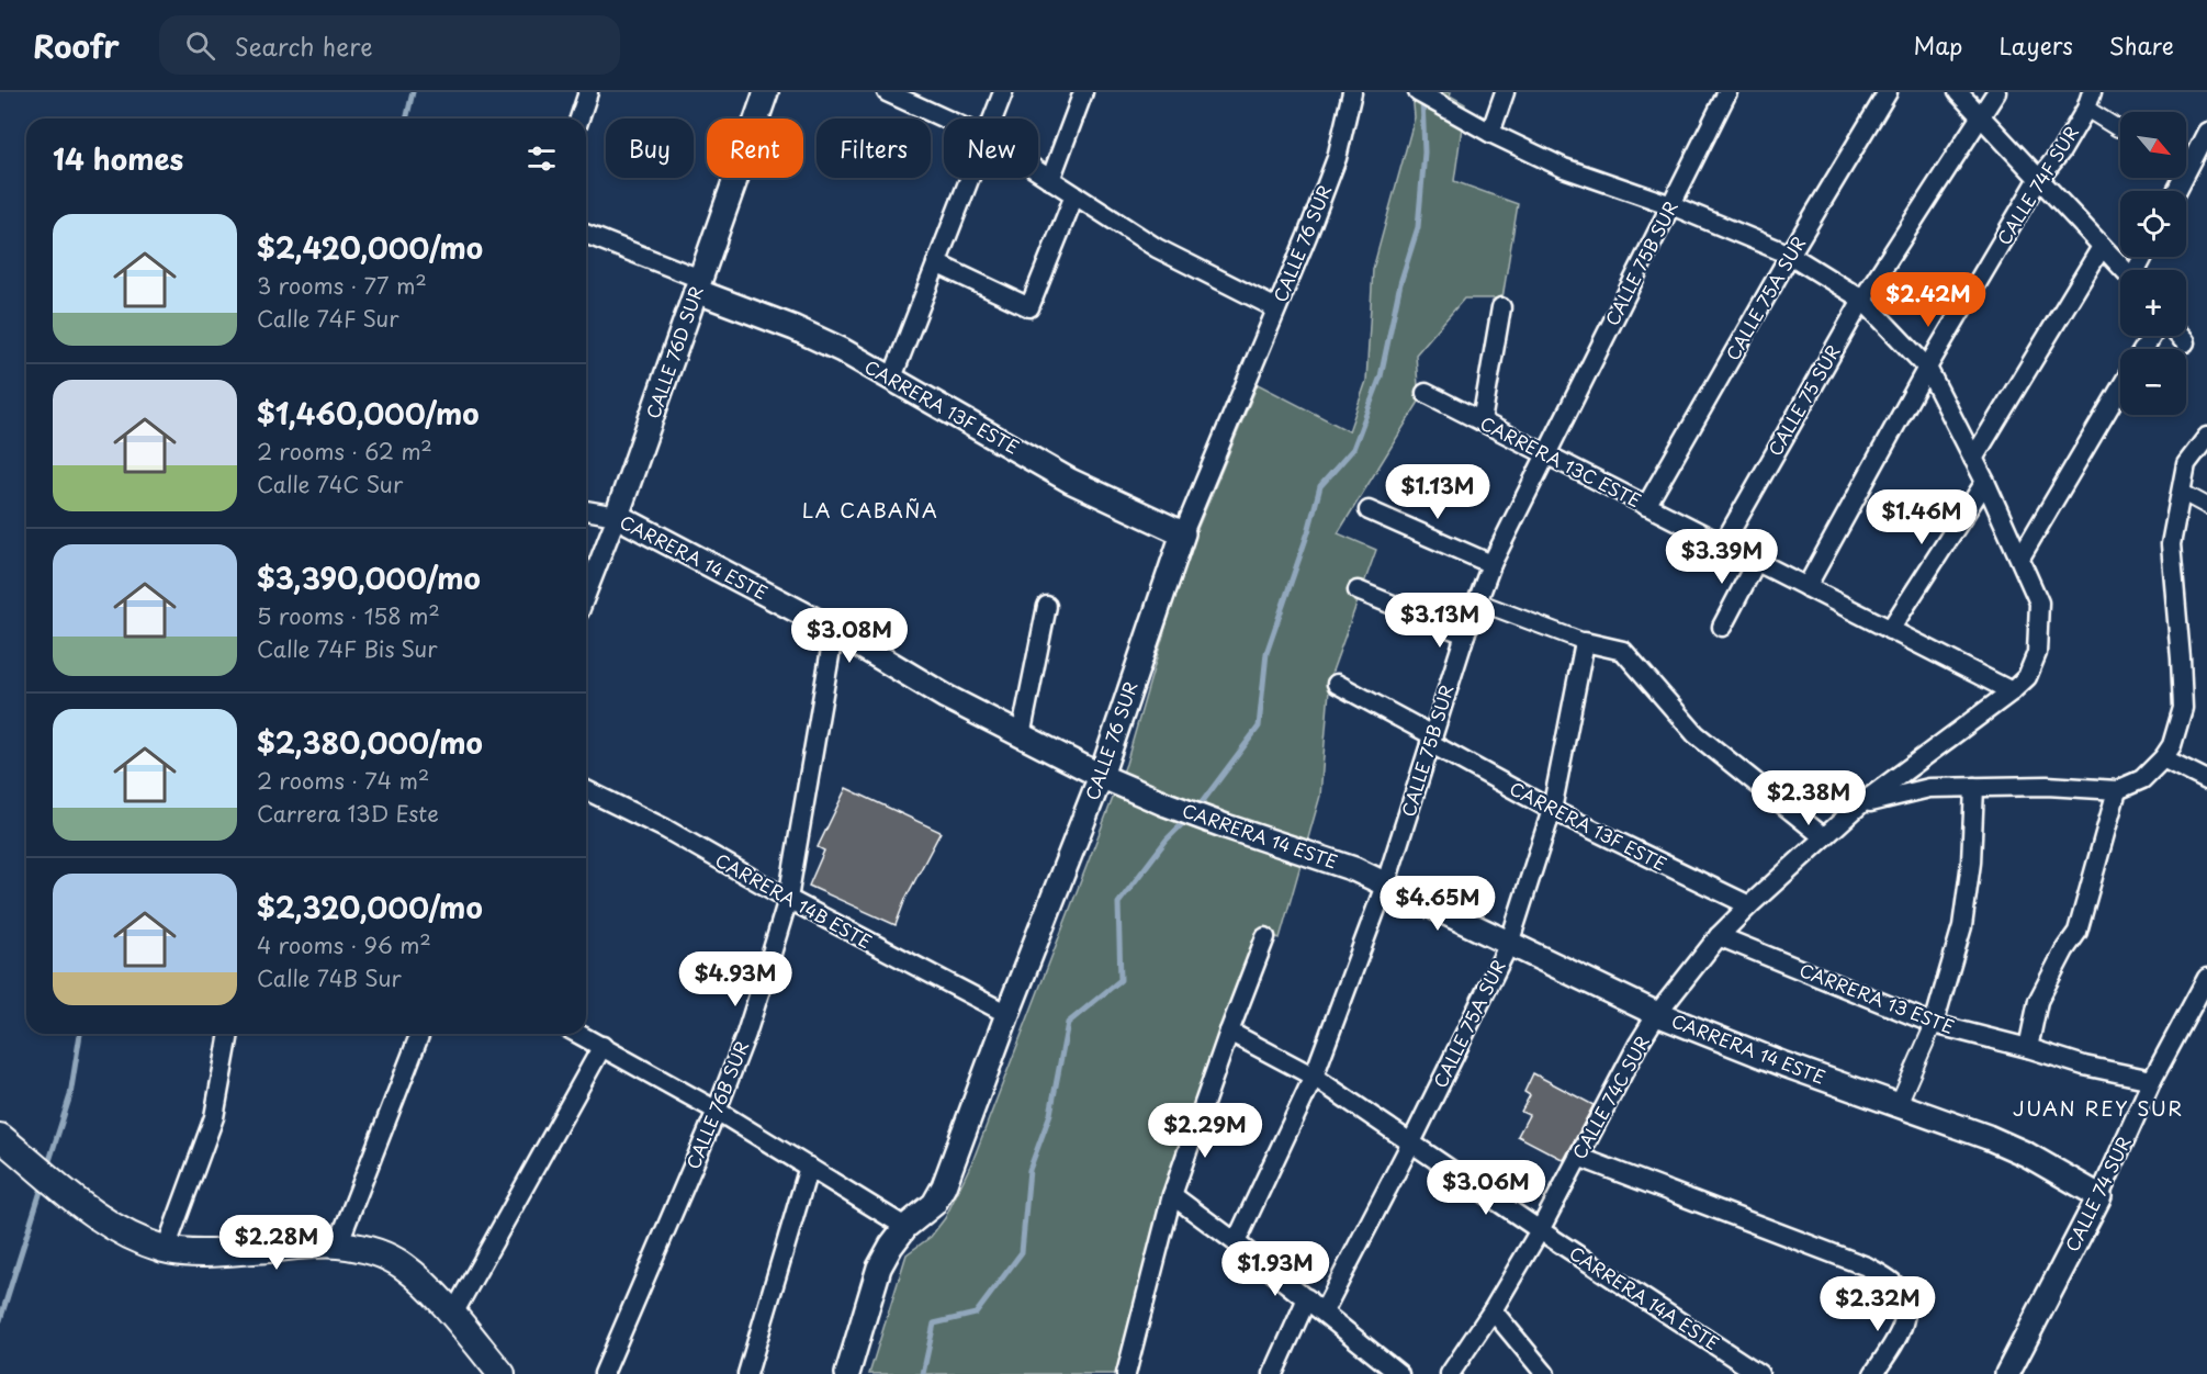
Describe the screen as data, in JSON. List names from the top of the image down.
{
  "streets": {
    "street": [
      "CALLE 74F SUR",
      "CALLE 76 SUR",
      "CALLE 75B SUR",
      "CALLE 75A SUR",
      "CALLE 76D SUR",
      "CALLE 75 SUR",
      "CARRERA 13F ESTE",
      "CARRERA 13C ESTE",
      "CARRERA 14 ESTE",
      "CARRERA 14B ESTE",
      "CARRERA 13 ESTE",
      "CALLE 74C SUR",
      "CALLE 76B SUR",
      "CALLE 74 SUR",
      "CARRERA 14A ESTE"
    ]
  },
  "crossings": [
    ["CALLE 74F SUR", "CARRERA 13C ESTE"],
    ["CALLE 76 SUR", "CARRERA 13F ESTE"],
    ["CALLE 76 SUR", "CARRERA 14 ESTE"],
    ["CALLE 76 SUR", "CARRERA 14B ESTE"],
    ["CALLE 75B SUR", "CARRERA 13F ESTE"],
    ["CALLE 75B SUR", "CARRERA 13C ESTE"],
    ["CALLE 75B SUR", "CARRERA 14 ESTE"],
    ["CALLE 75B SUR", "CARRERA 14A ESTE"],
    ["CALLE 75A SUR", "CARRERA 13F ESTE"],
    ["CALLE 75A SUR", "CARRERA 13C ESTE"],
    ["CALLE 75A SUR", "CARRERA 14 ESTE"],
    ["CALLE 75A SUR", "CARRERA 14A ESTE"],
    ["CALLE 76D SUR", "CARRERA 13F ESTE"],
    ["CALLE 76D SUR", "CARRERA 14 ESTE"],
    ["CALLE 75 SUR", "CARRERA 13C ESTE"],
    ["CARRERA 13F ESTE", "CALLE 74C SUR"],
    ["CARRERA 13C ESTE", "CALLE 74C SUR"],
    ["CARRERA 14 ESTE", "CALLE 74C SUR"],
    ["CARRERA 14 ESTE", "CALLE 76B SUR"],
    ["CARRERA 14 ESTE", "CALLE 74 SUR"],
    ["CARRERA 14B ESTE", "CALLE 76B SUR"],
    ["CARRERA 13 ESTE", "CALLE 74C SUR"],
    ["CARRERA 13 ESTE", "CALLE 74 SUR"],
    ["CALLE 74C SUR", "CARRERA 14A ESTE"]
  ],
  "districts": ["LA CABAÑA", "JUAN REY SUR"],
  "north": "bottom right",
  "page": {
    "header": "Roofr",
    "search": "Search here",
    "nav": ["Map", "Layers", "Share"],
    "map_buttons": ["+", "−"],
    "chip": [
      "Buy",
      "Rent",
      "Filters",
      "New"
    ],
    "heading": "14 homes",
    "list": [
      {
        "name": "$2,420,000/mo",
        "note": "3 rooms · 77 m² · Calle 74F Sur"
      },
      {
        "name": "$1,460,000/mo",
        "note": "2 rooms · 62 m² · Calle 74C Sur"
      },
      {
        "name": "$3,390,000/mo",
        "note": "5 rooms · 158 m² · Calle 74F Bis Sur"
      },
      {
        "name": "$2,380,000/mo",
        "note": "2 rooms · 74 m² · Carrera 13D Este"
      },
      {
        "name": "$2,320,000/mo",
        "note": "4 rooms · 96 m² · Calle 74B Sur"
      }
    ],
    "price": [
      "$2.42M",
      "$1.13M",
      "$1.46M",
      "$3.39M",
      "$3.13M",
      "$3.08M",
      "$2.38M",
      "$4.65M",
      "$4.93M",
      "$2.29M",
      "$3.06M",
      "$2.28M",
      "$1.93M",
      "$2.32M"
    ]
  }
}
